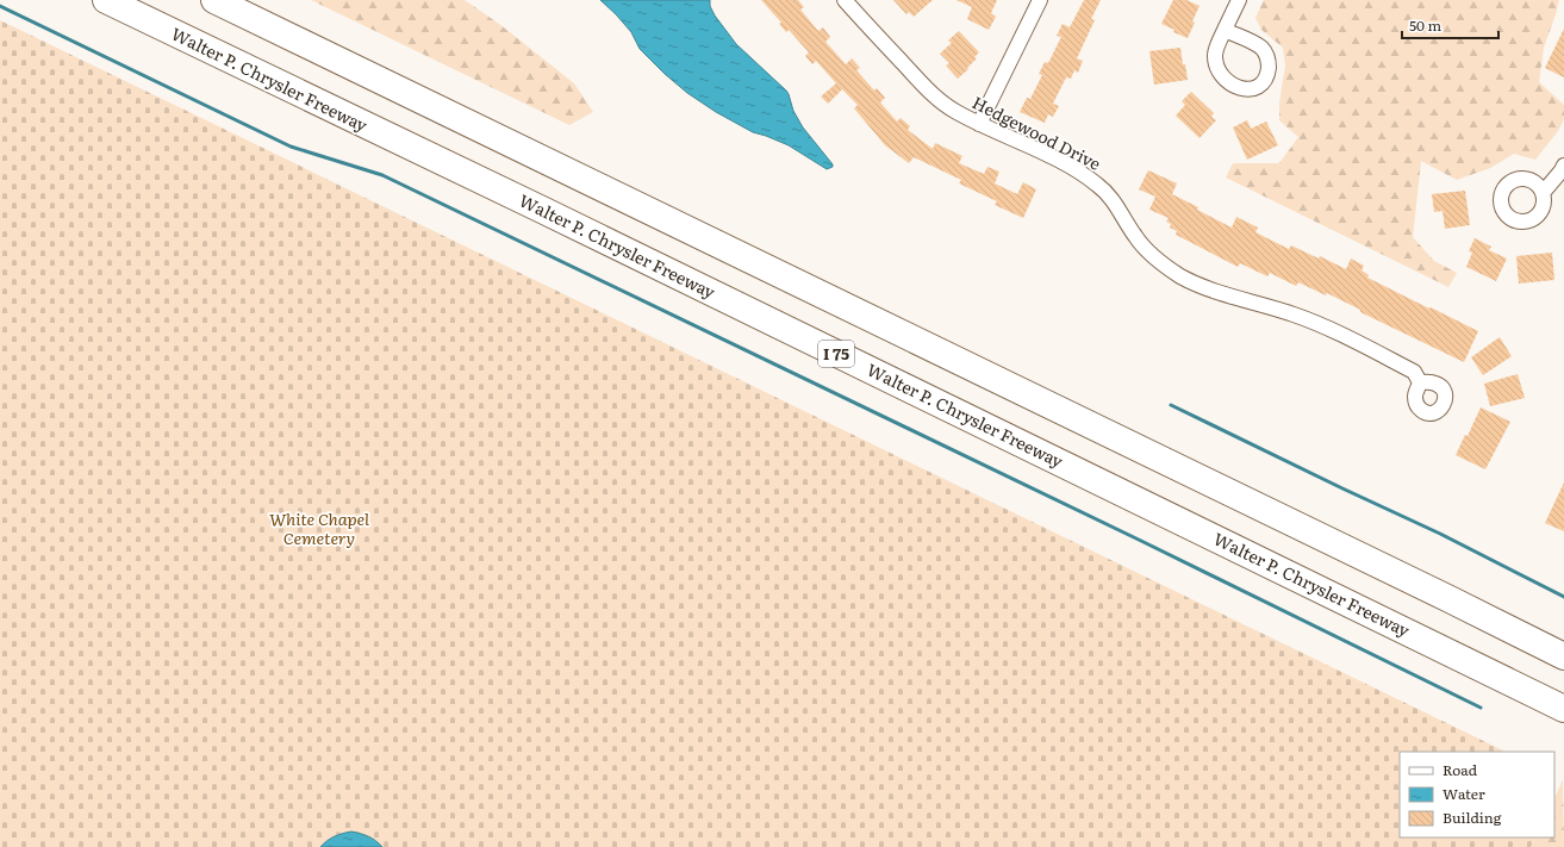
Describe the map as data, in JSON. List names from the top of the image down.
{
  "streets": {
    "highway": ["Walter P. Chrysler Freeway", "I 75"],
    "street": ["Hedgewood Drive"]
  },
  "parks": ["White Chapel Cemetery"],
  "legend": ["Road", "Water", "Building"],
  "scale_bar": "50 m"
}
